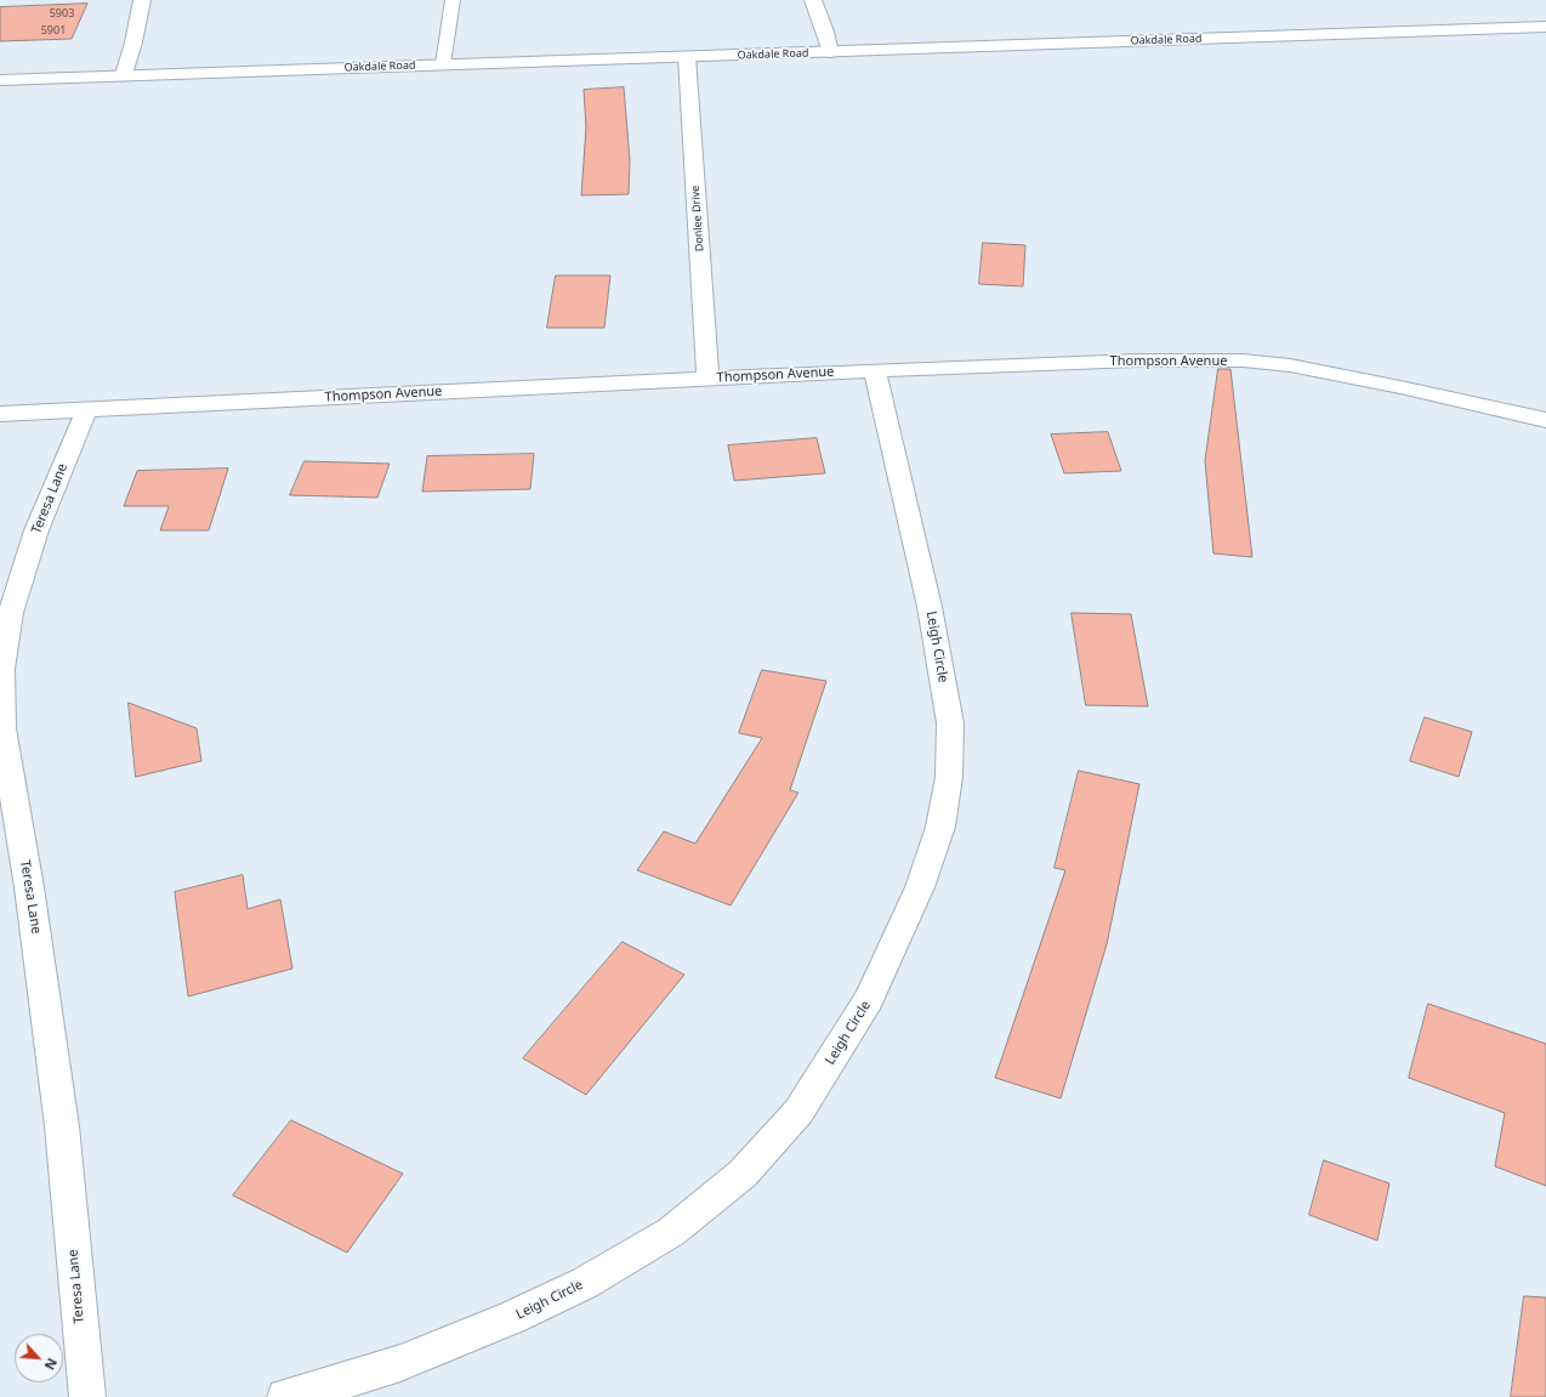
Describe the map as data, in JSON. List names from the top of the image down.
{
  "streets": {
    "street": [
      "Oakdale Road",
      "Donlee Drive",
      "Thompson Avenue",
      "Teresa Lane",
      "Leigh Circle"
    ]
  },
  "crossings": [
    ["Oakdale Road", "Donlee Drive"],
    ["Donlee Drive", "Thompson Avenue"],
    ["Thompson Avenue", "Teresa Lane"],
    ["Thompson Avenue", "Leigh Circle"]
  ],
  "house_numbers": ["5903", "5901"],
  "north": "bottom right"
}
